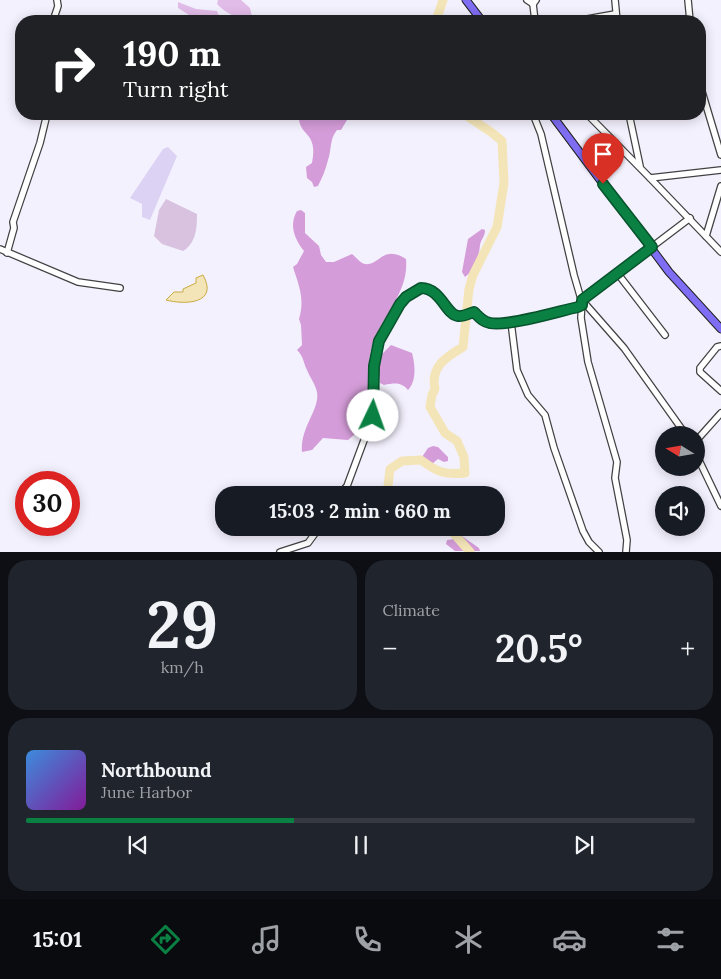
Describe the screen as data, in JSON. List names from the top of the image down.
{
  "north": "left",
  "page": {
    "turn": ["190 m", "Turn right"],
    "limit": "30",
    "trip": "15:03 · 2 min · 660 m",
    "tile": [
      ["29", "km/h"],
      "Climate"
    ],
    "heat": ["−", "20.5°", "+"],
    "song": ["Northbound", "June Harbor"],
    "tabs": "15:01"
  }
}
